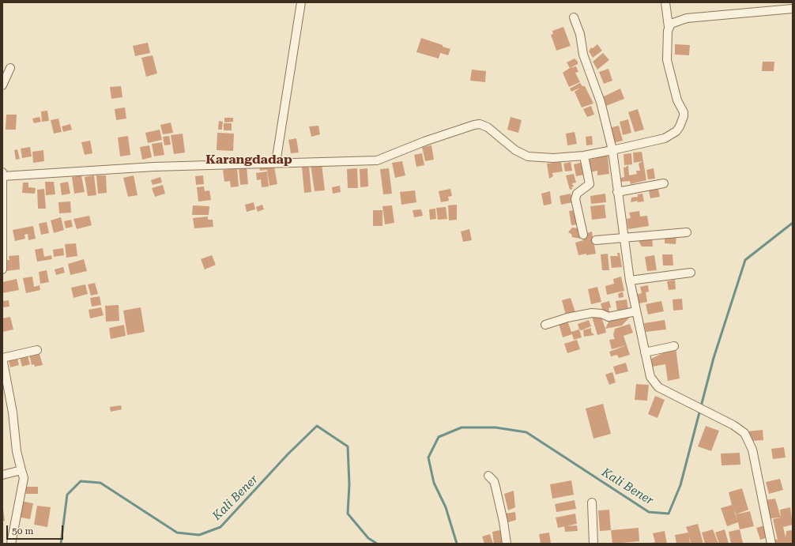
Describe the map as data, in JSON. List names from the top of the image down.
{
  "districts": ["Karangdadap"],
  "water": ["Kali Bener"],
  "scale_bar": "50 m"
}
